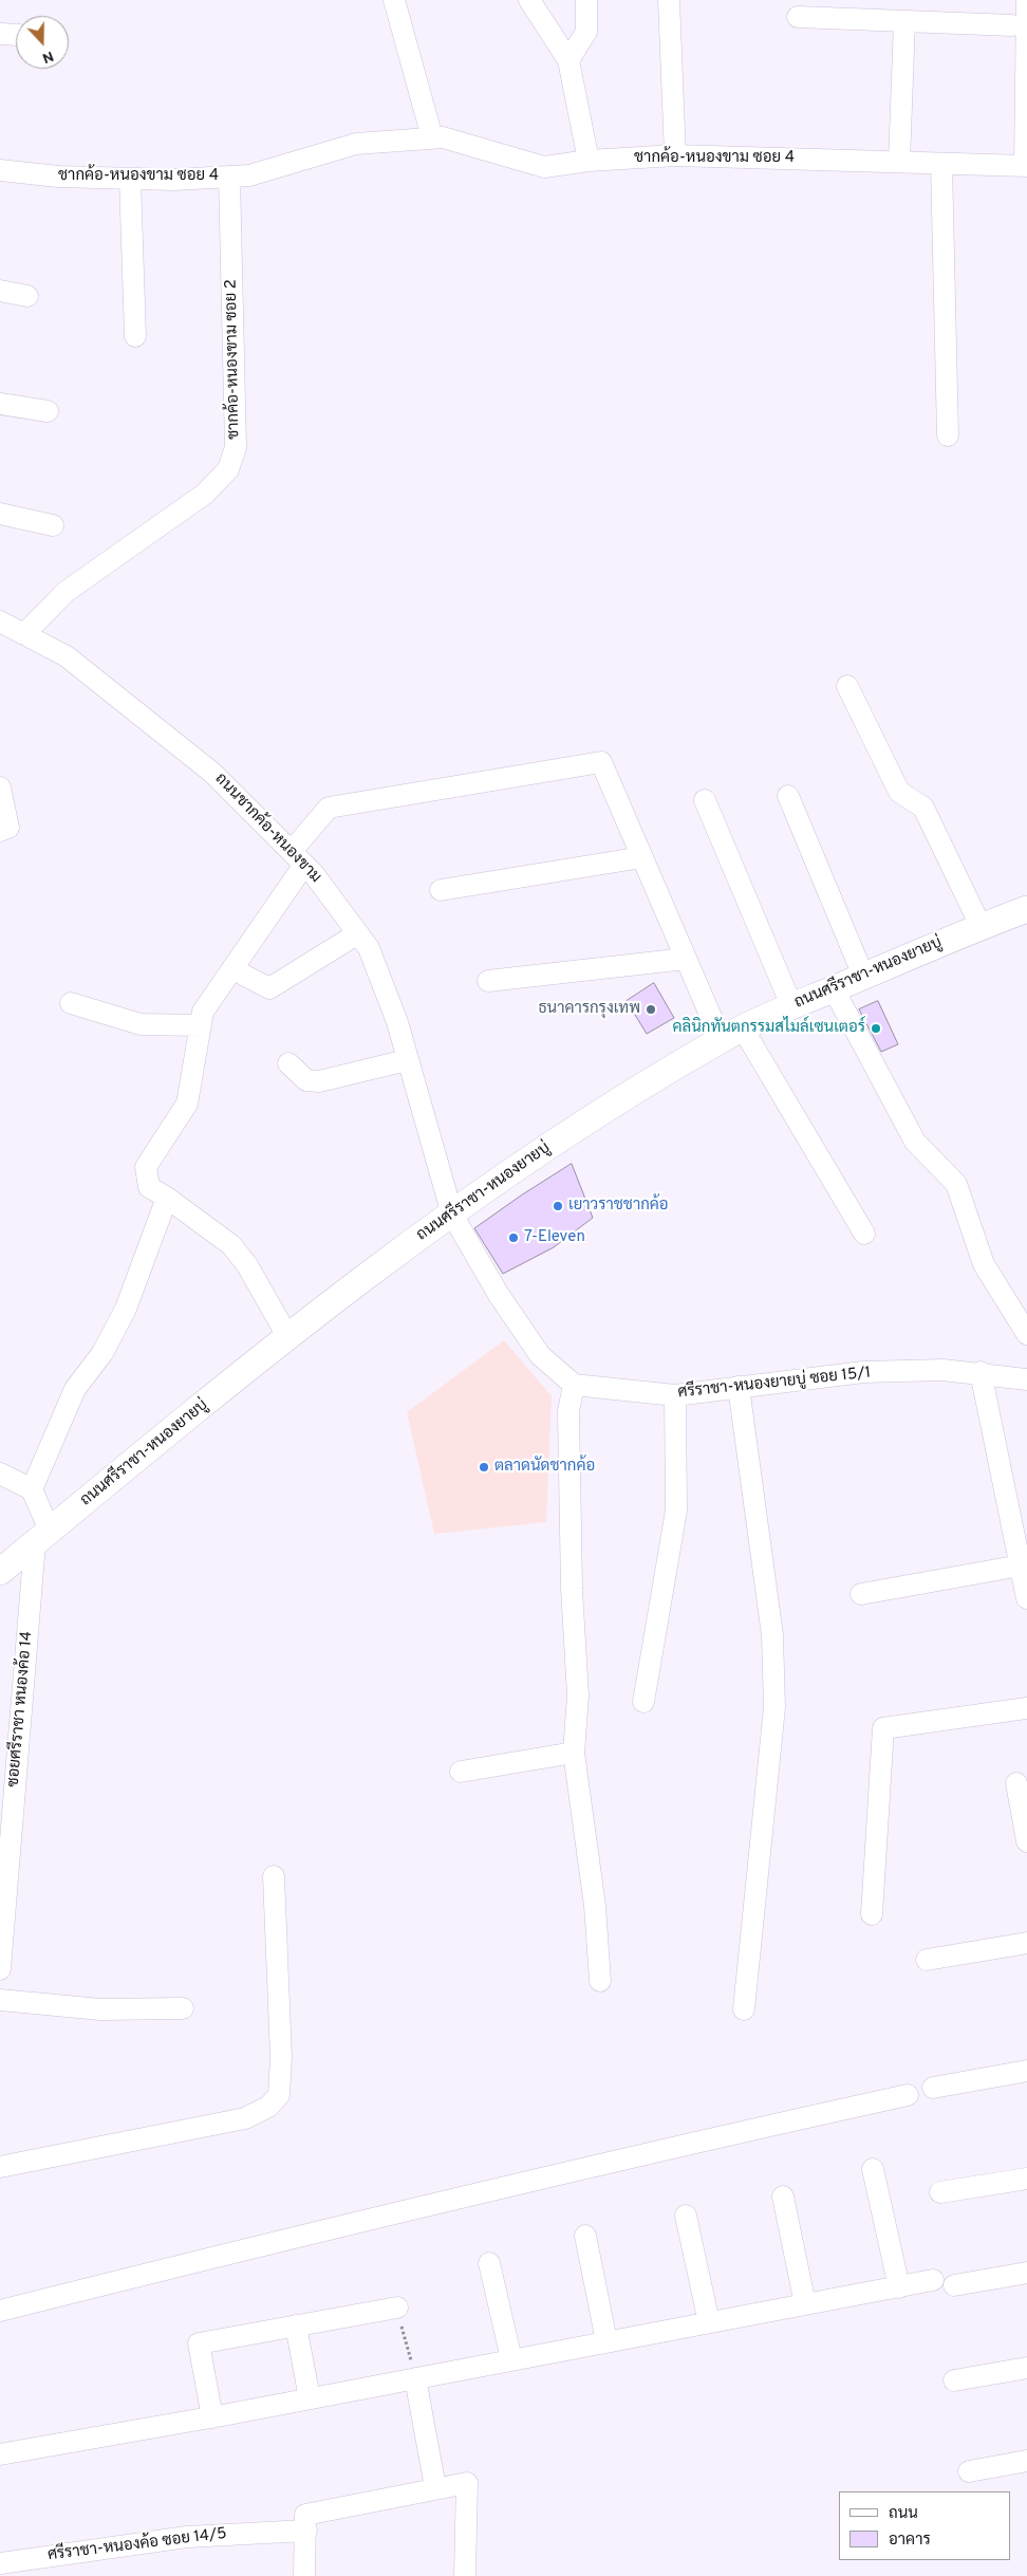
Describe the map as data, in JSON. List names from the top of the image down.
{
  "streets": {
    "main road": ["ถนนศรีราชา-หนองยายบู่"],
    "street": [
      "ชากค้อ-หนองขาม ซอย 4",
      "ชากค้อ-หนองขาม ซอย 2",
      "ถนนชากค้อ-หนองขาม",
      "ศรีราชา-หนองยายบู่ ซอย 15/1",
      "ซอยศรีราชา หนองค้อ 14",
      "ศรีราชา-หนองค้อ ซอย 14/5"
    ]
  },
  "crossings": [
    ["ชากค้อ-หนองขาม ซอย 4", "ชากค้อ-หนองขาม ซอย 2"],
    ["ชากค้อ-หนองขาม ซอย 2", "ถนนชากค้อ-หนองขาม"],
    ["ถนนชากค้อ-หนองขาม", "ถนนศรีราชา-หนองยายบู่"],
    ["ถนนศรีราชา-หนองยายบู่", "ซอยศรีราชา หนองค้อ 14"]
  ],
  "places": [
    "ธนาคารกรุงเทพ",
    "คลินิกทันตกรรมสไมล์เซนเตอร์",
    "เยาวราชชากค้อ",
    "7-Eleven",
    "ตลาดนัดชากค้อ"
  ],
  "legend": ["ถนน", "อาคาร"],
  "north": "bottom"
}
